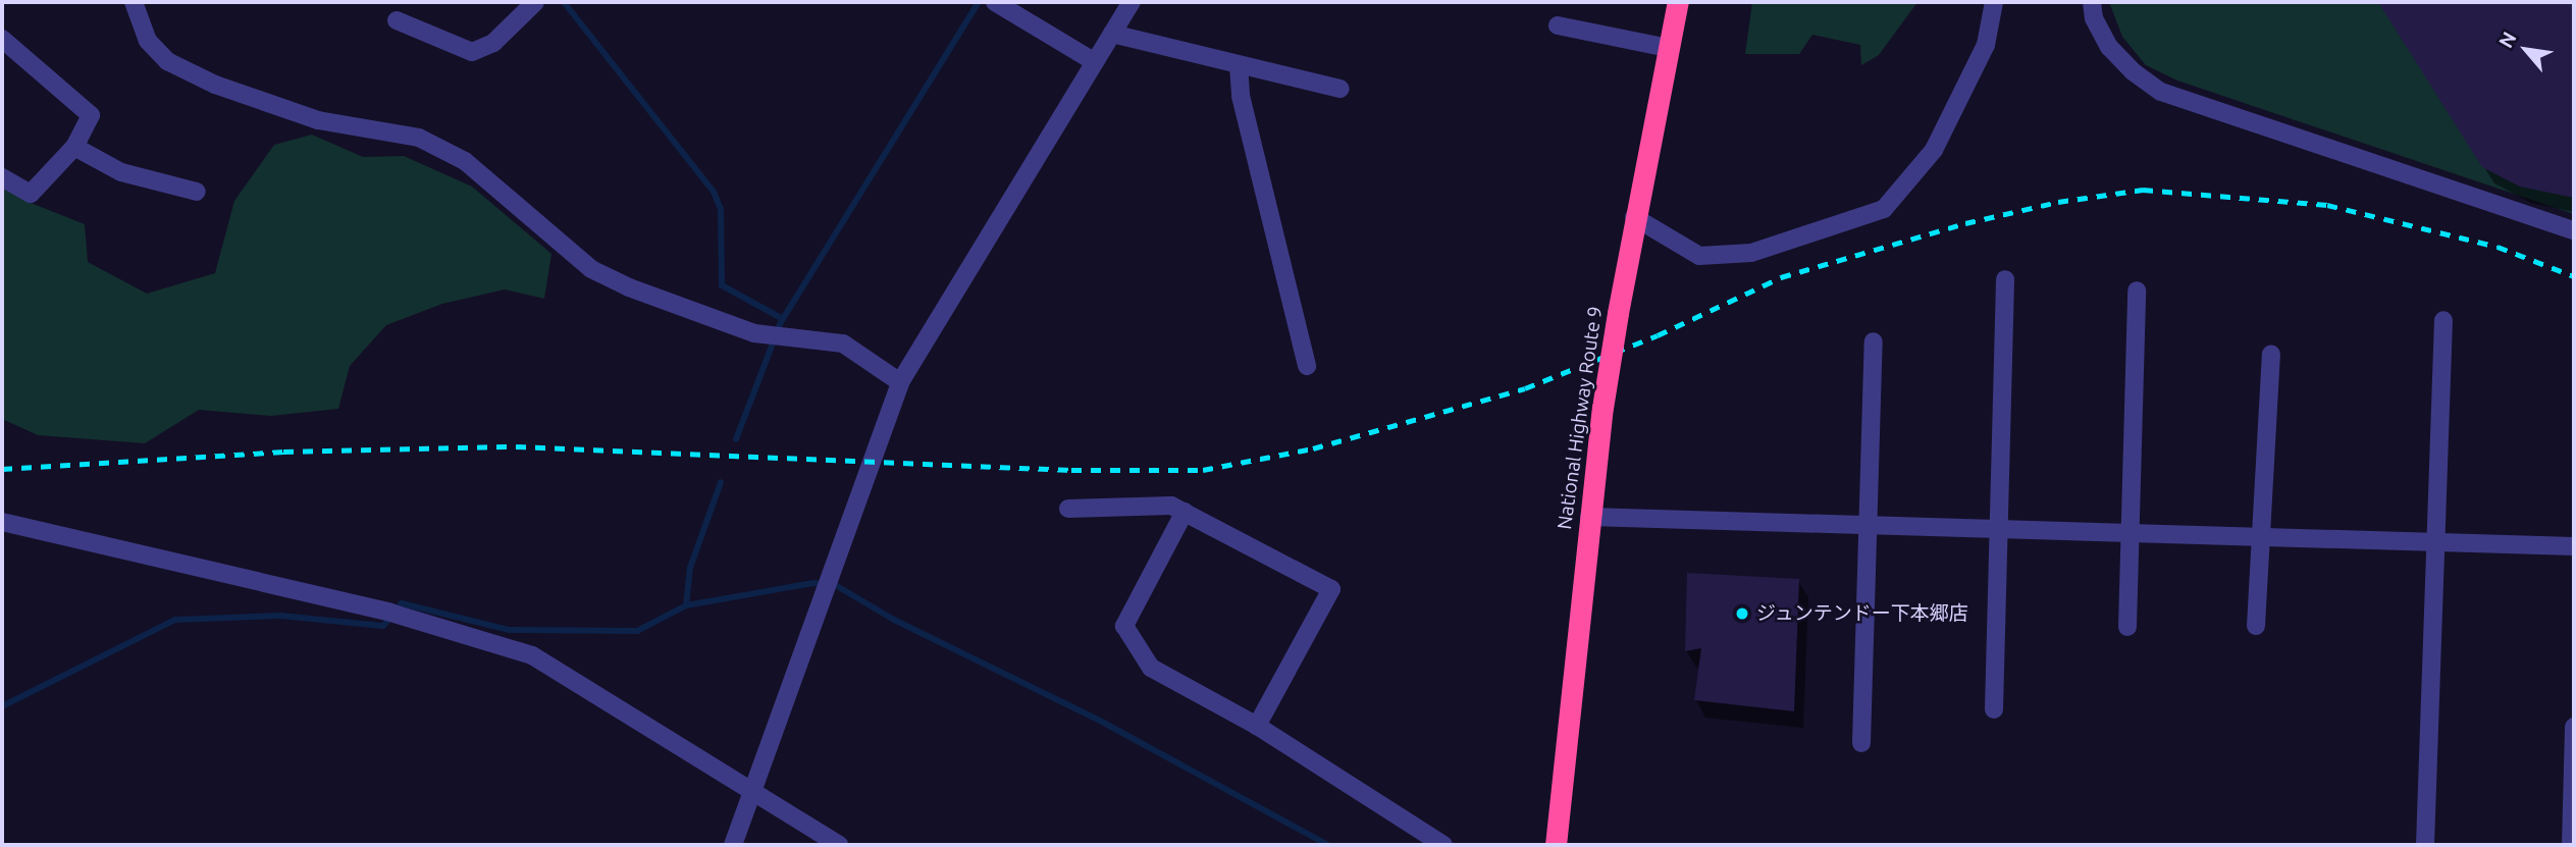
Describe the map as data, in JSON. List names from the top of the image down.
{
  "streets": {
    "highway": ["National Highway Route 9"]
  },
  "places": ["ジュンテンドー下本郷店"],
  "north": "top left"
}
